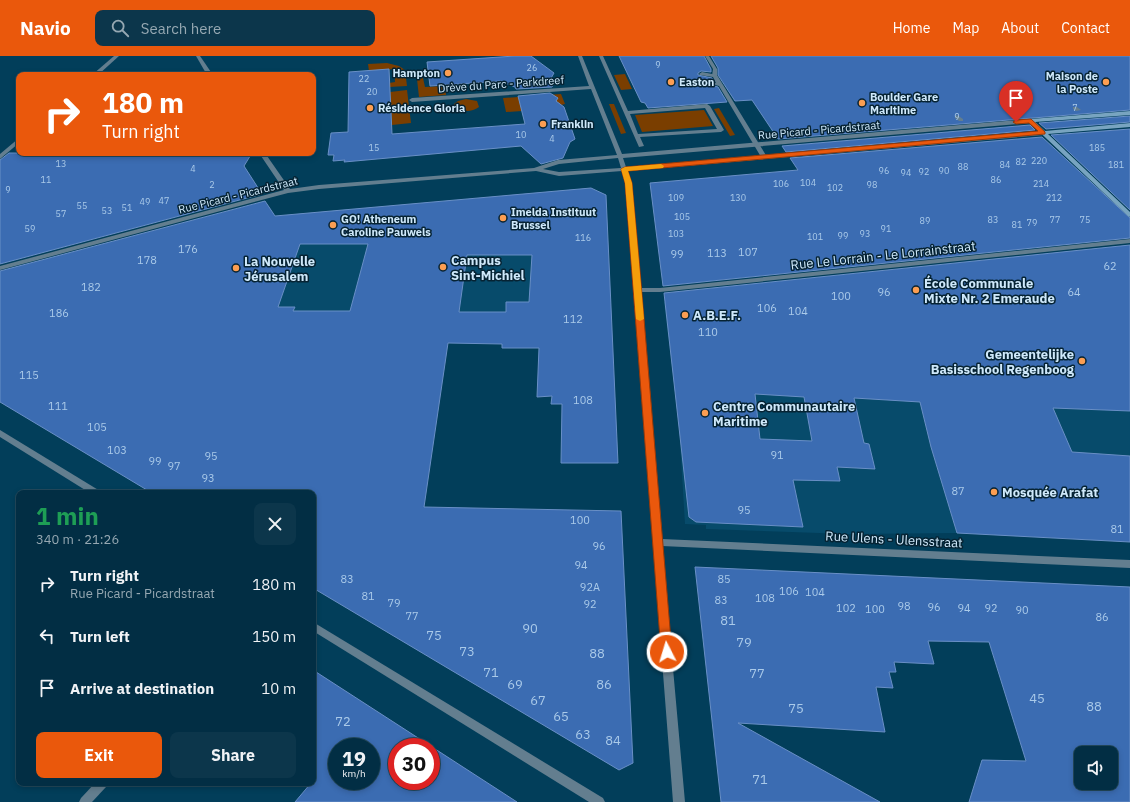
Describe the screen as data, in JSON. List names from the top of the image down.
{
  "streets": {
    "street": [
      "Drève du Parc - Parkdreef",
      "Rue Picard - Picardstraat",
      "Rue Le Lorrain - Le Lorrainstraat",
      "Rue Ulens - Ulensstraat"
    ]
  },
  "places": [
    "Hampton",
    "Easton",
    "Maison de la Poste",
    "Boulder Gare Maritime",
    "Résidence Gloria",
    "Franklin",
    "Imelda Instituut Brussel",
    "GO! Atheneum Caroline Pauwels",
    "Campus Sint-Michiel",
    "La Nouvelle Jérusalem",
    "École Communale Mixte Nr. 2 Emeraude",
    "A.B.E.F.",
    "Gemeentelijke Basisschool Regenboog",
    "Centre Communautaire Maritime",
    "Mosquée Arafat"
  ],
  "house_numbers": [
    "9",
    "26",
    "22",
    "20",
    "7",
    "9",
    "10",
    "4",
    "15",
    "185",
    "220",
    "82",
    "13",
    "84",
    "181",
    "88",
    "4",
    "96",
    "90",
    "92",
    "94",
    "11",
    "86",
    "104",
    "106",
    "214",
    "2",
    "98",
    "102",
    "9",
    "109",
    "130",
    "212",
    "47",
    "49",
    "55",
    "51",
    "53",
    "57",
    "105",
    "83",
    "77",
    "75",
    "89",
    "79",
    "81",
    "59",
    "91",
    "103",
    "93",
    "99",
    "101",
    "116",
    "176",
    "107",
    "113",
    "99",
    "178",
    "62",
    "182",
    "96",
    "64",
    "100",
    "106",
    "104",
    "186",
    "112",
    "110",
    "115",
    "108",
    "111",
    "105",
    "103",
    "91",
    "95",
    "99",
    "97",
    "93",
    "87",
    "95",
    "100",
    "81",
    "96",
    "94",
    "83",
    "85",
    "92A",
    "106",
    "104",
    "81",
    "108",
    "83",
    "79",
    "92",
    "98",
    "96",
    "102",
    "94",
    "92",
    "100",
    "90",
    "77",
    "86",
    "81",
    "90",
    "75",
    "79",
    "73",
    "88",
    "71",
    "77",
    "69",
    "86",
    "45",
    "67",
    "88",
    "75",
    "65",
    "72",
    "63",
    "84",
    "71"
  ],
  "page": {
    "header": "Navio",
    "search": "Search here",
    "nav": [
      "Home",
      "Map",
      "About",
      "Contact"
    ],
    "turn": ["180 m", "Turn right"],
    "heading": ["1 min", "340 m · 21:26"],
    "list": [
      {
        "name": "Turn right",
        "note": "Rue Picard - Picardstraat",
        "value": "180 m"
      },
      {
        "name": "Turn left",
        "value": "150 m"
      },
      {
        "name": "Arrive at destination",
        "value": "10 m"
      }
    ],
    "buttons": ["Exit", "Share"],
    "speed": "19 km/h",
    "limit": "30"
  }
}
